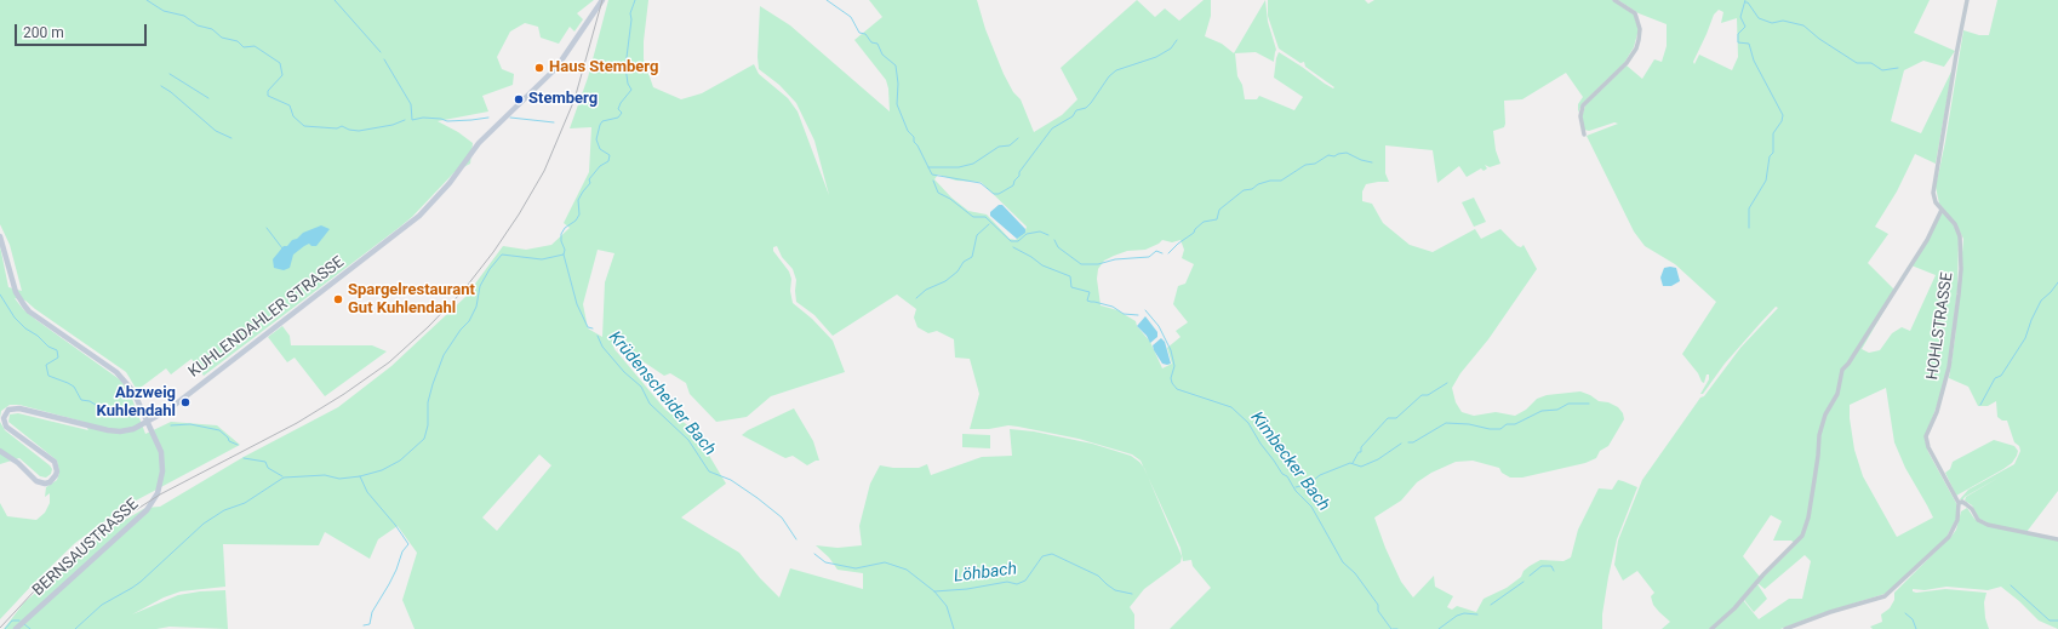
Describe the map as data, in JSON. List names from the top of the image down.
{
  "streets": {
    "main road": ["KUHLENDAHLER STRASSE", "BERNSAUSTRASSE"],
    "street": ["HOHLSTRASSE"]
  },
  "crossings": [
    ["KUHLENDAHLER STRASSE", "BERNSAUSTRASSE"]
  ],
  "water": ["Krüdenscheider Bach", "Kimbecker Bach", "Löhbach"],
  "places": [
    "Haus Stemberg",
    "Stemberg",
    "Spargelrestaurant Gut Kuhlendahl",
    "Abzweig Kuhlendahl"
  ],
  "scale_bar": "200 m"
}
